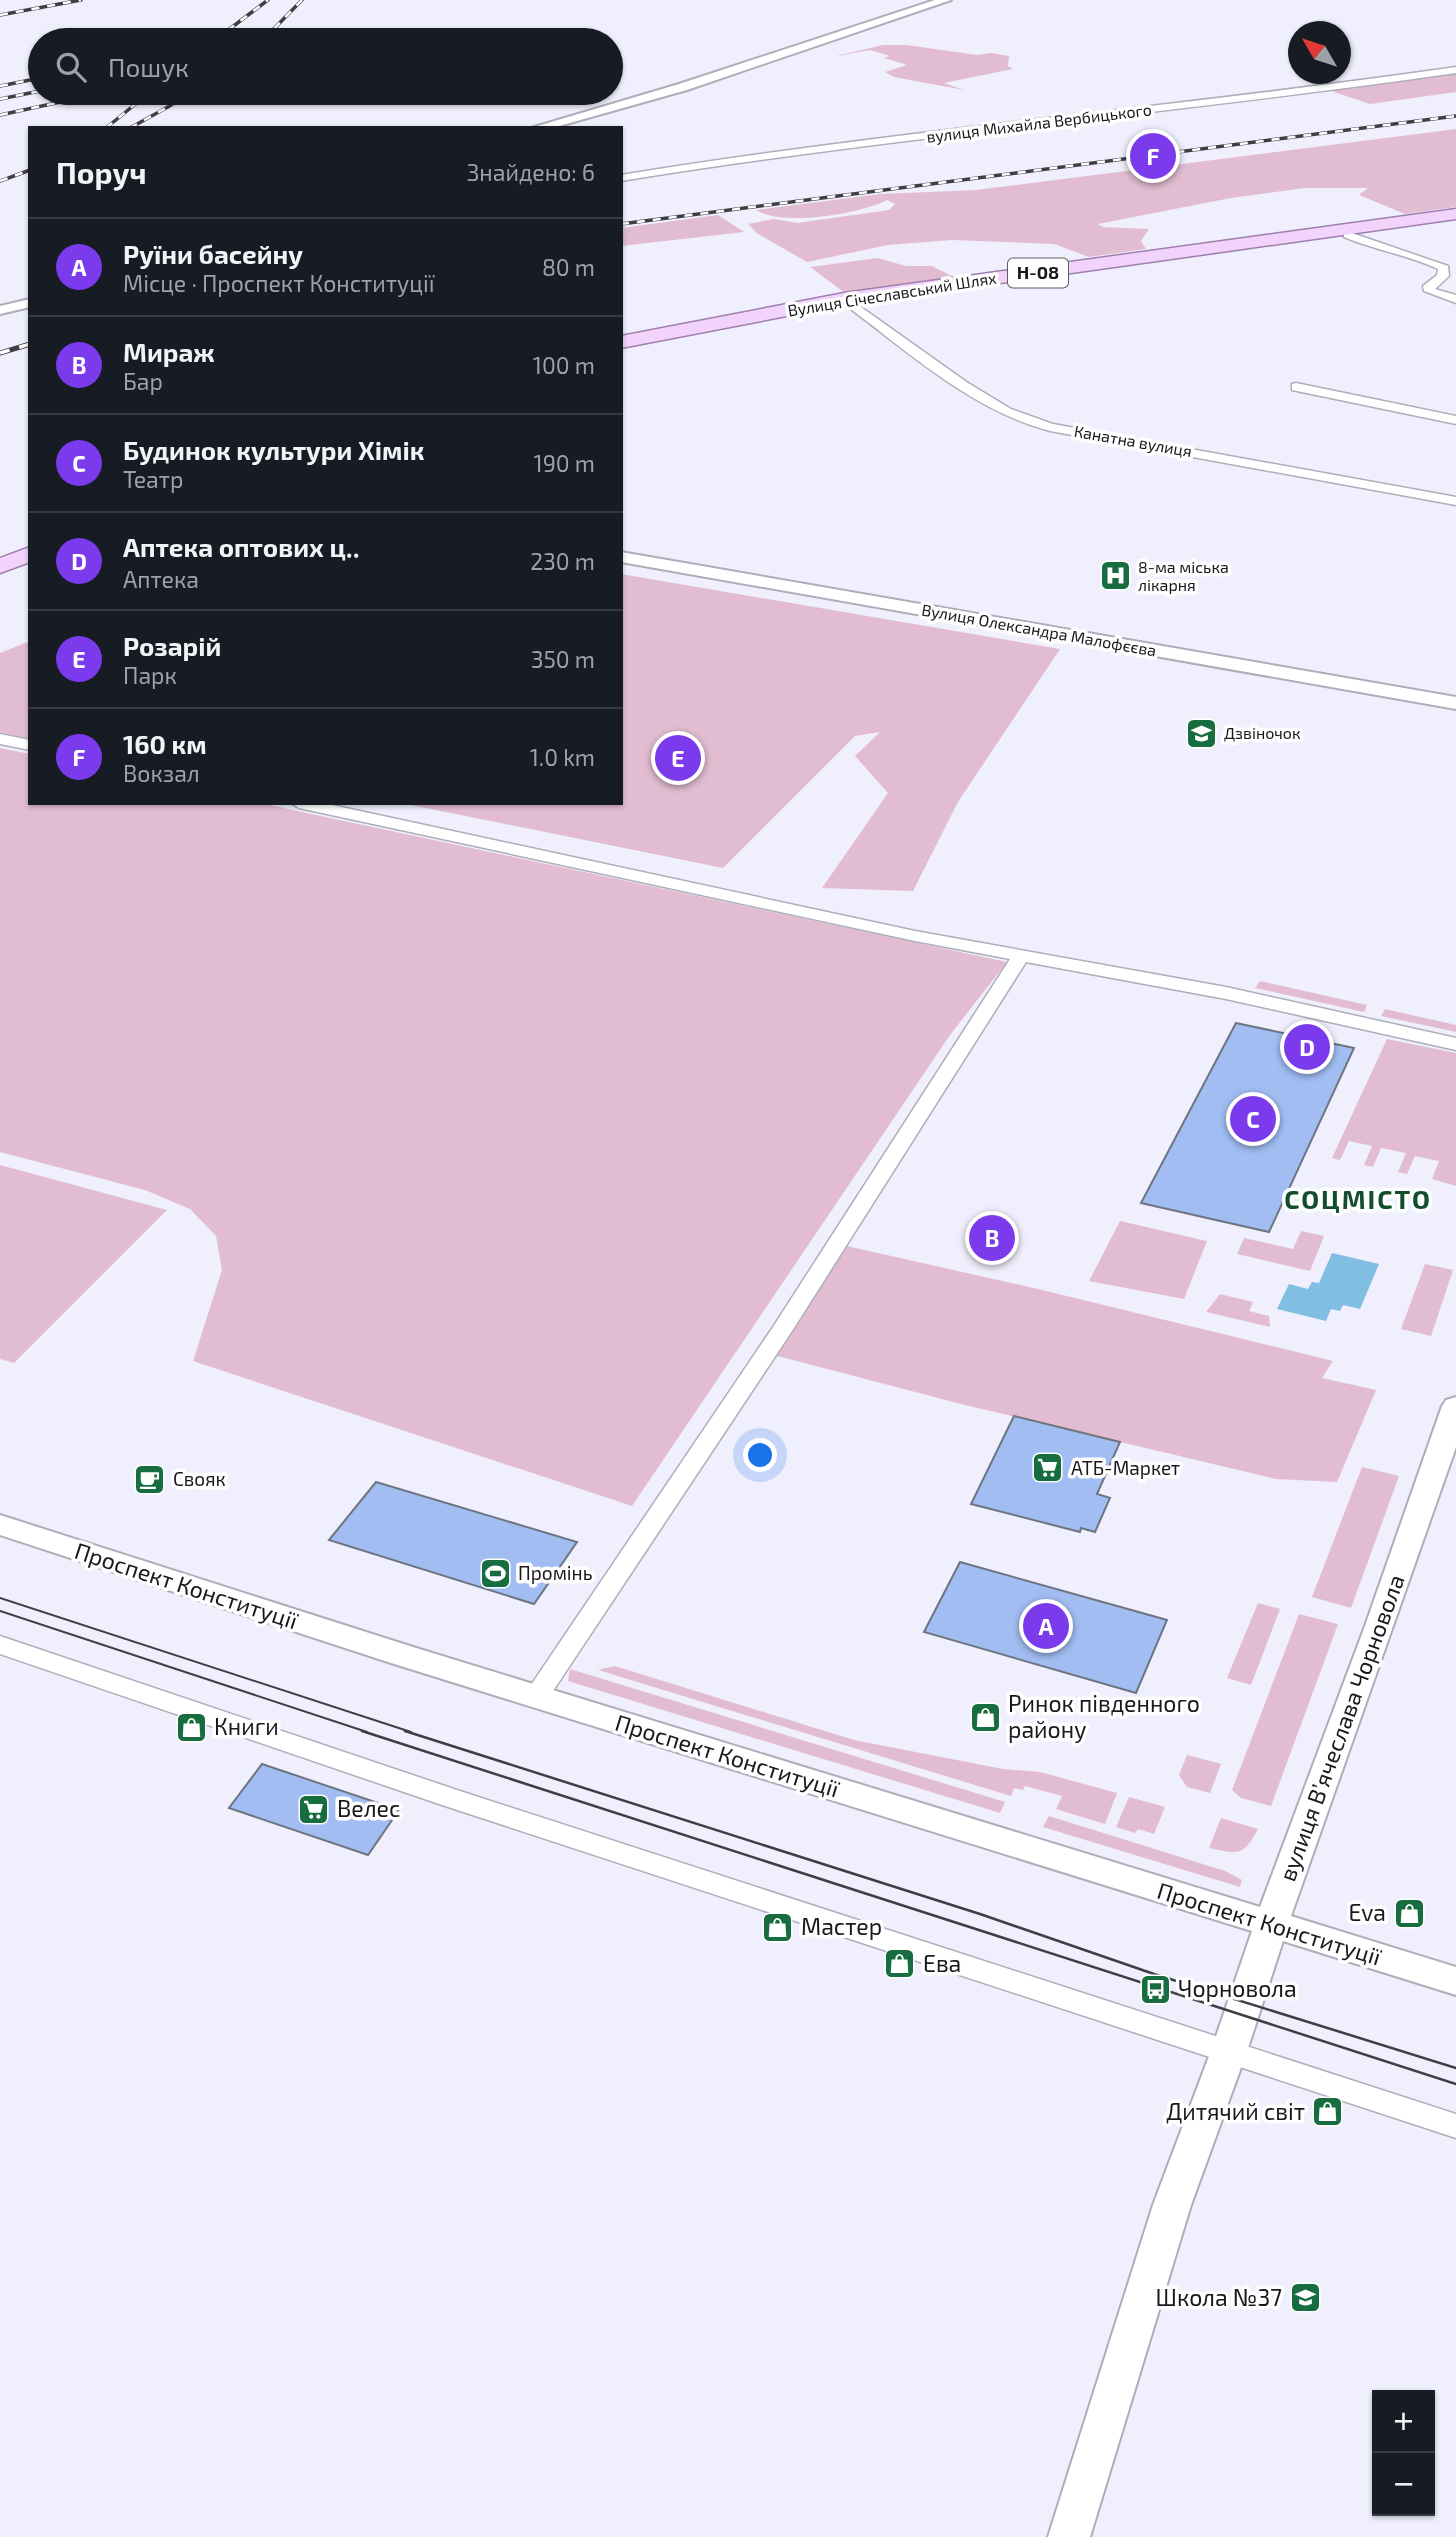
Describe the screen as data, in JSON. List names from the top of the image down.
{
  "streets": {
    "main road": ["Н-08", "Вулиця Січеславський Шлях"],
    "street": [
      "вулиця Михайла Вербицького",
      "Канатна вулиця",
      "Вулиця Олександра Малофєєва",
      "Проспект Конституції",
      "вулиця Вʼячеслава Чорновола"
    ]
  },
  "crossings": [
    ["Вулиця Січеславський Шлях", "Канатна вулиця"],
    ["Проспект Конституції", "вулиця Вʼячеслава Чорновола"]
  ],
  "districts": ["СОЦМІСТО"],
  "places": {
    "hospital": ["8-ма міська лікарня"],
    "school or university": ["Дзвіночок", "Школа №37"],
    "supermarket": ["АТБ-Маркет", "Велес"],
    "cafe": ["Свояк"],
    "sports": ["Промінь"],
    "shop": [
      "Ринок південного району",
      "Книги",
      "Eva",
      "Мастер",
      "Ева",
      "Дитячий світ"
    ],
    "bus stop": ["Чорновола"]
  },
  "north": "top left",
  "page": {
    "search": "Пошук",
    "heading": ["Поруч", "Знайдено: 6"],
    "pins": [
      "F",
      "E",
      "D",
      "C",
      "B",
      "A"
    ],
    "list": [
      {
        "mark": "A",
        "name": "Руїни басейну",
        "note": "Місце · Проспект Конституції",
        "value": "80 m"
      },
      {
        "mark": "B",
        "name": "Мираж",
        "note": "Бар",
        "value": "100 m"
      },
      {
        "mark": "C",
        "name": "Будинок культури Хімік",
        "note": "Театр",
        "value": "190 m"
      },
      {
        "mark": "D",
        "name": "Аптека оптових ц‥",
        "note": "Аптека",
        "value": "230 m"
      },
      {
        "mark": "E",
        "name": "Розарій",
        "note": "Парк",
        "value": "350 m"
      },
      {
        "mark": "F",
        "name": "160 км",
        "note": "Вокзал",
        "value": "1.0 km"
      }
    ],
    "map_buttons": ["+", "−"]
  }
}
